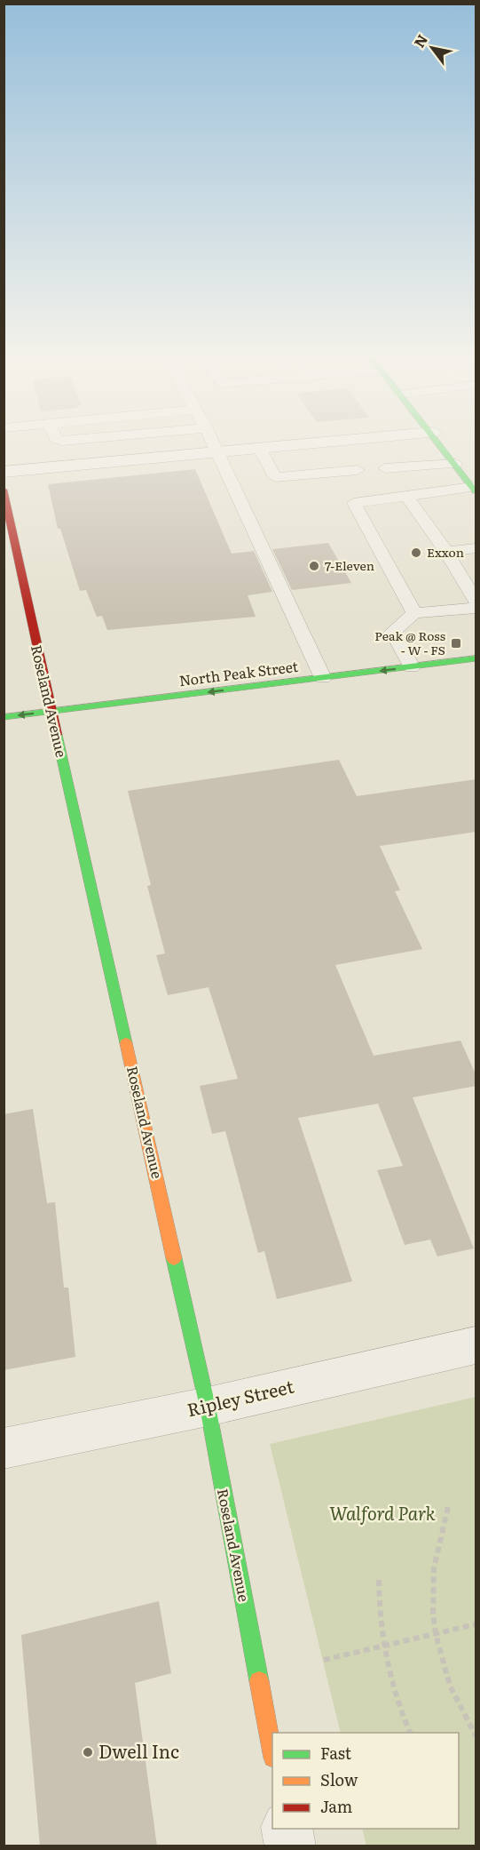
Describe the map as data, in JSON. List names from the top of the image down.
{
  "streets": {
    "street": ["North Peak Street", "Roseland Avenue", "Ripley Street"]
  },
  "crossings": [
    ["North Peak Street", "Roseland Avenue"],
    ["Roseland Avenue", "Ripley Street"]
  ],
  "one_way": ["North Peak Street"],
  "parks": ["Walford Park"],
  "places": {
    "other": ["Exxon", "7-Eleven", "Dwell Inc"],
    "transit": ["Peak @ Ross - W - FS"]
  },
  "legend": ["Fast", "Slow", "Jam"],
  "north": "top left"
}
